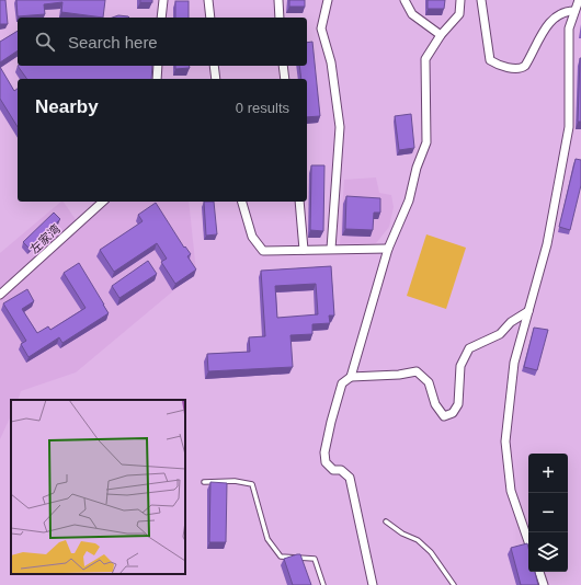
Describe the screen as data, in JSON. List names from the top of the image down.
{
  "streets": {
    "street": ["左家湾"]
  },
  "page": {
    "search": "Search here",
    "heading": ["Nearby", "0 results"],
    "map_buttons": ["+", "−"]
  }
}
